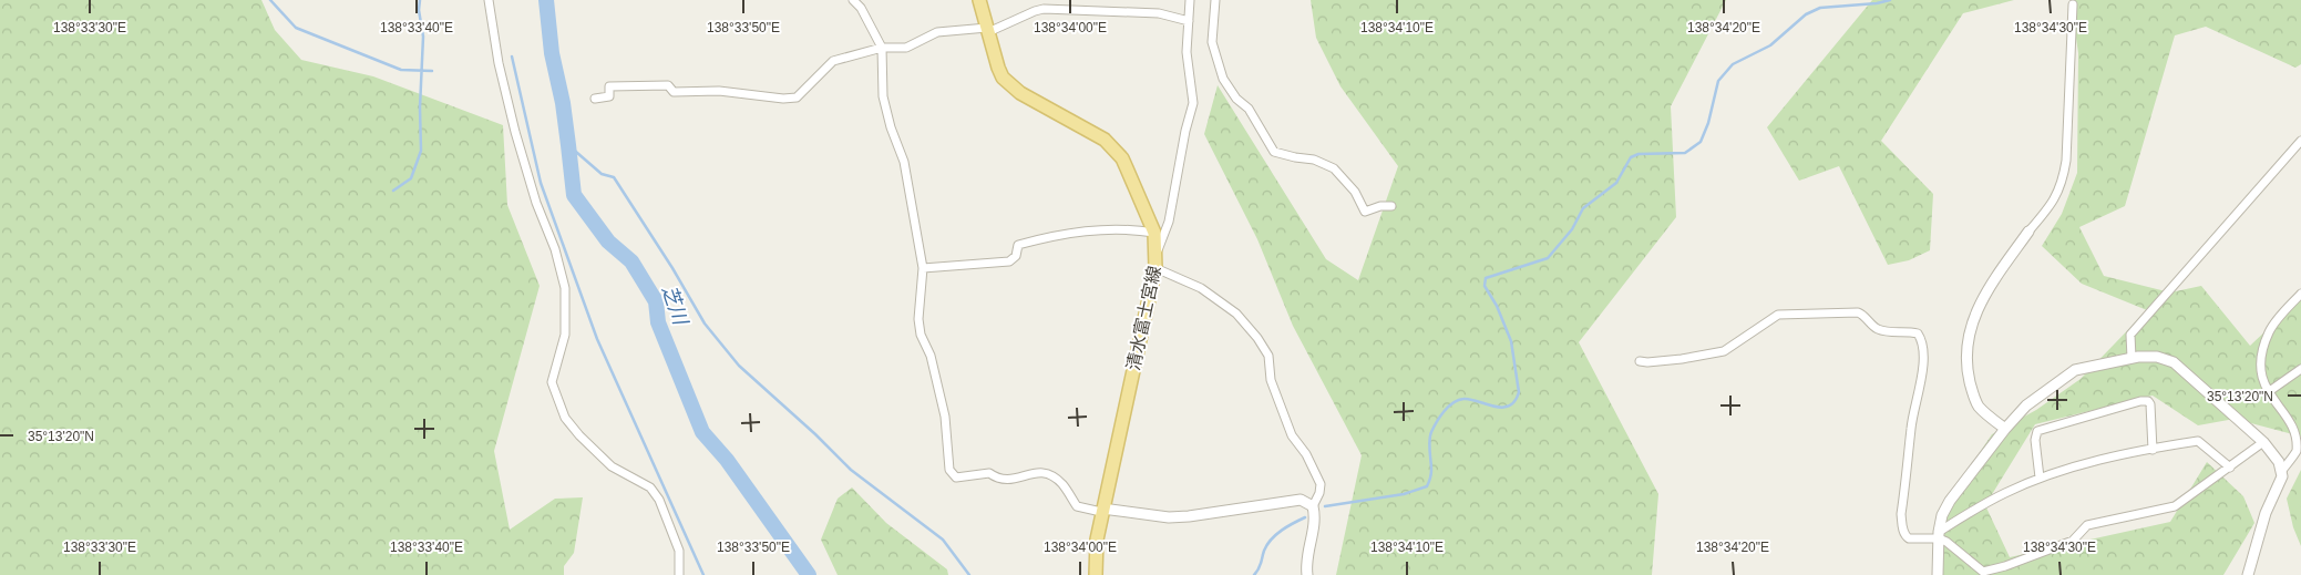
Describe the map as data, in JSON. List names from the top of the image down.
{
  "streets": {
    "main road": ["清水富士宮線"]
  },
  "water": ["芝川"],
  "coordinates": [
    "138°33'30\"E",
    "138°33'40\"E",
    "138°33'50\"E",
    "138°34'00\"E",
    "138°34'10\"E",
    "138°34'20\"E",
    "138°34'30\"E",
    "35°13'20\"N"
  ]
}
